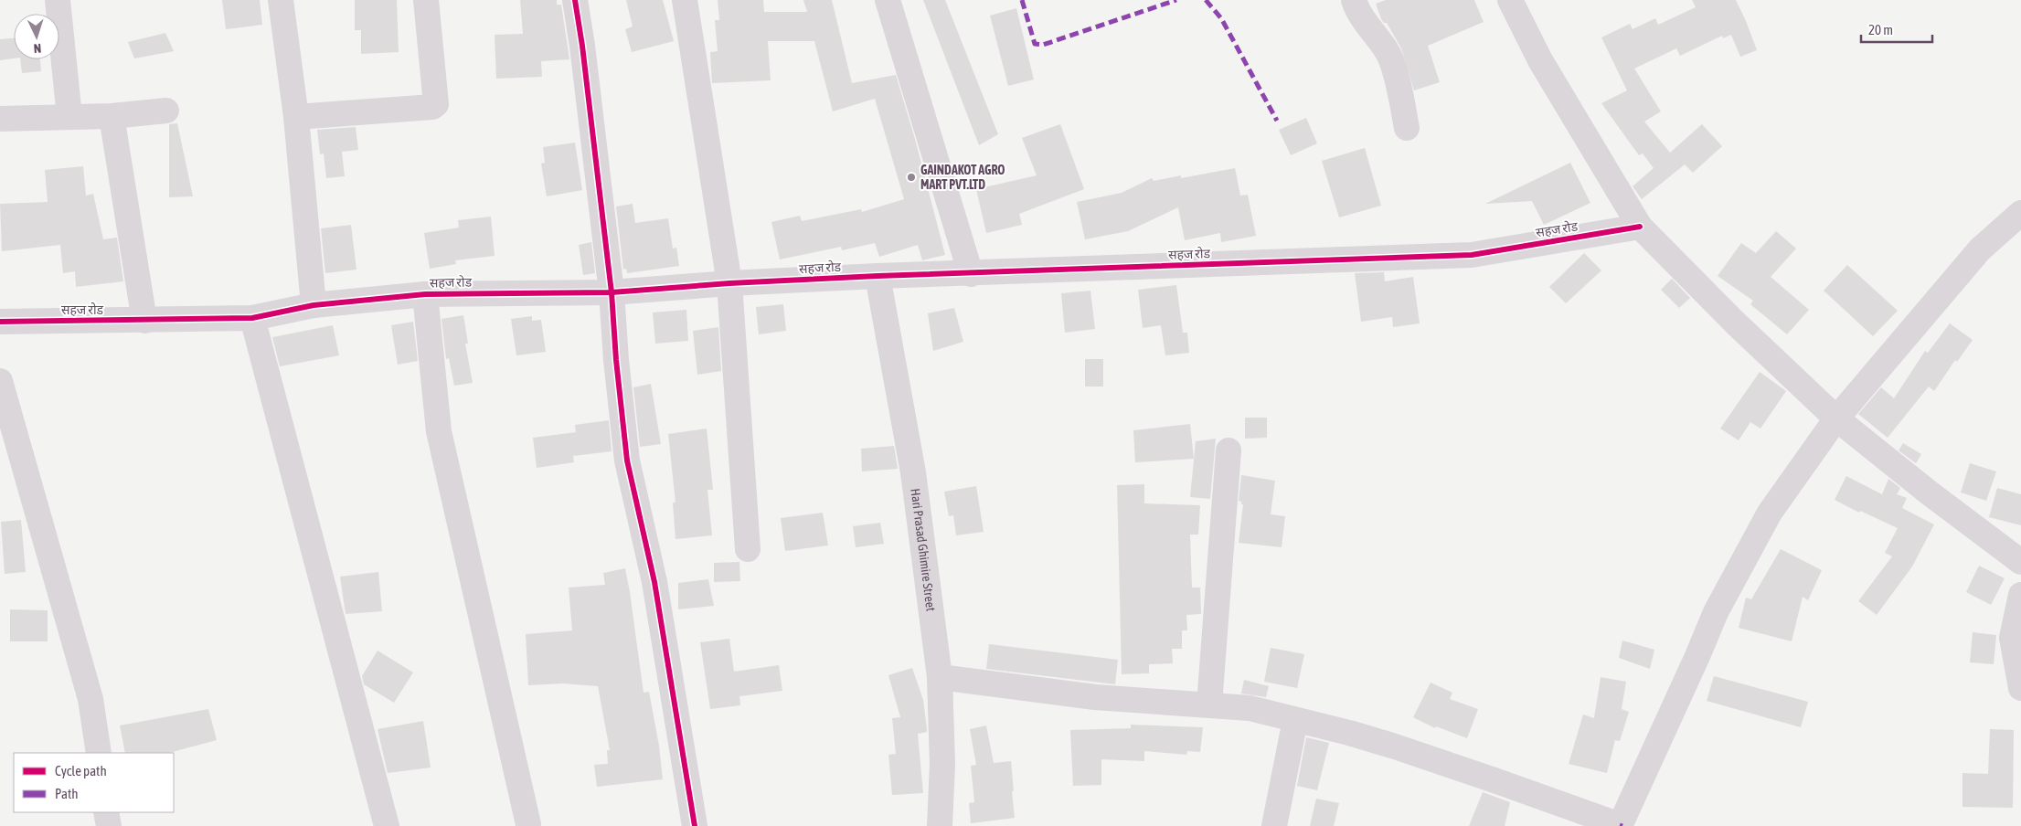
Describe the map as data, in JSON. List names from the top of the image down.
{
  "streets": {
    "street": ["सहज रोड", "Hari Prasad Ghimire Street"]
  },
  "crossings": [
    ["सहज रोड", "Hari Prasad Ghimire Street"]
  ],
  "places": ["GAINDAKOT AGRO MART PVT.LTD"],
  "legend": ["Cycle path", "Path"],
  "scale_bar": "20 m",
  "north": "bottom"
}
